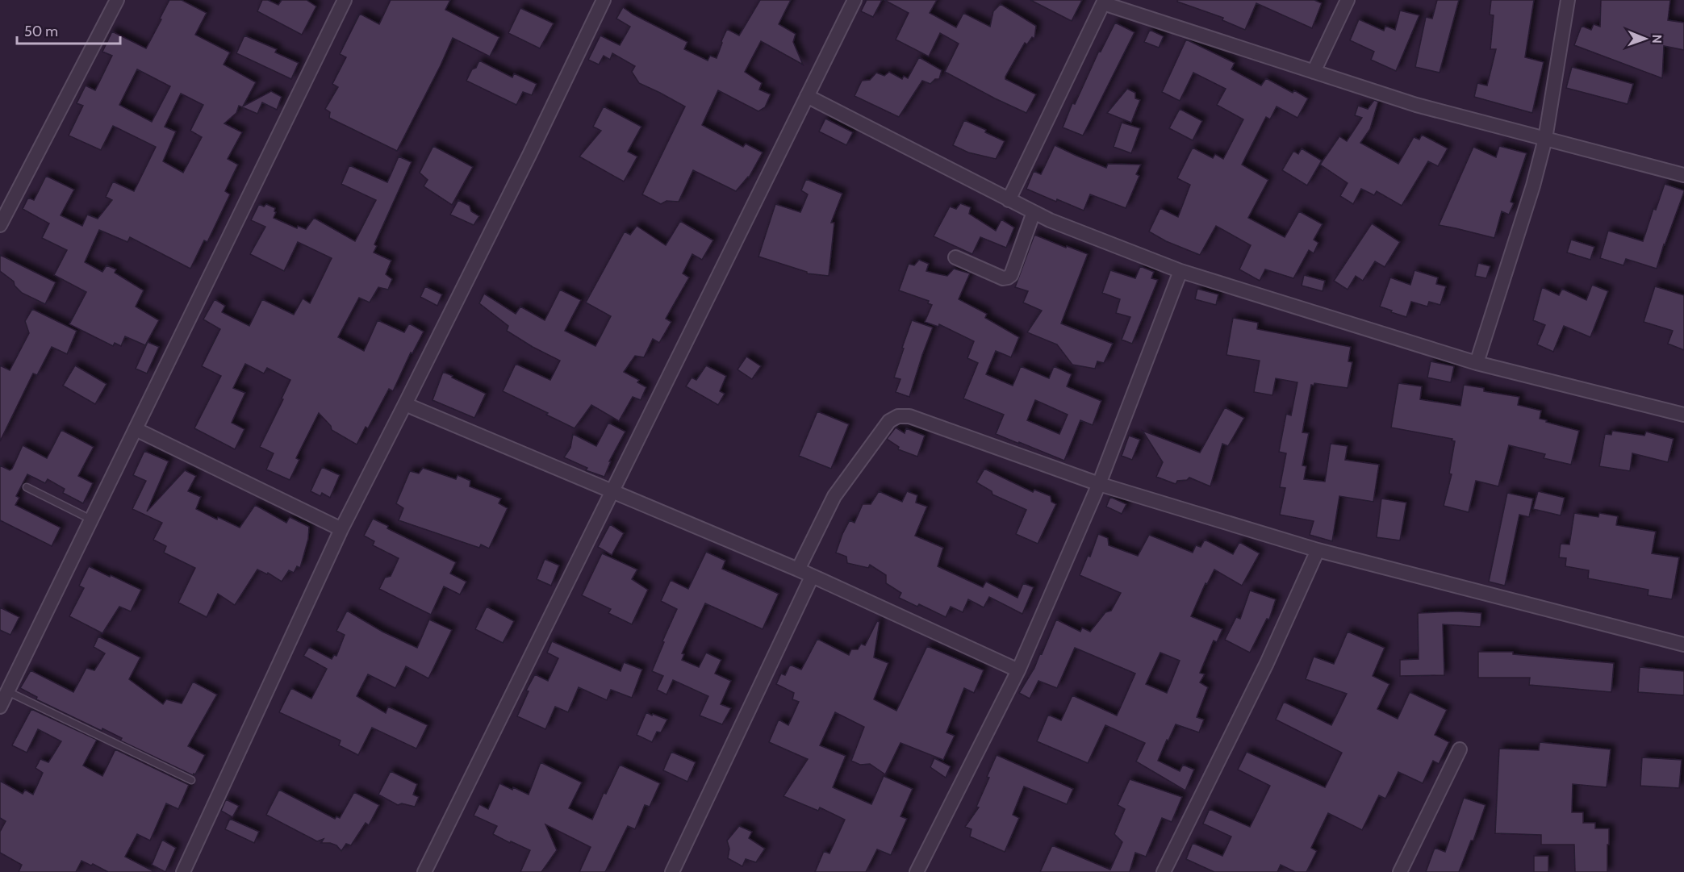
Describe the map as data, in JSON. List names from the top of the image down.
{
  "scale_bar": "50 m",
  "north": "right"
}
